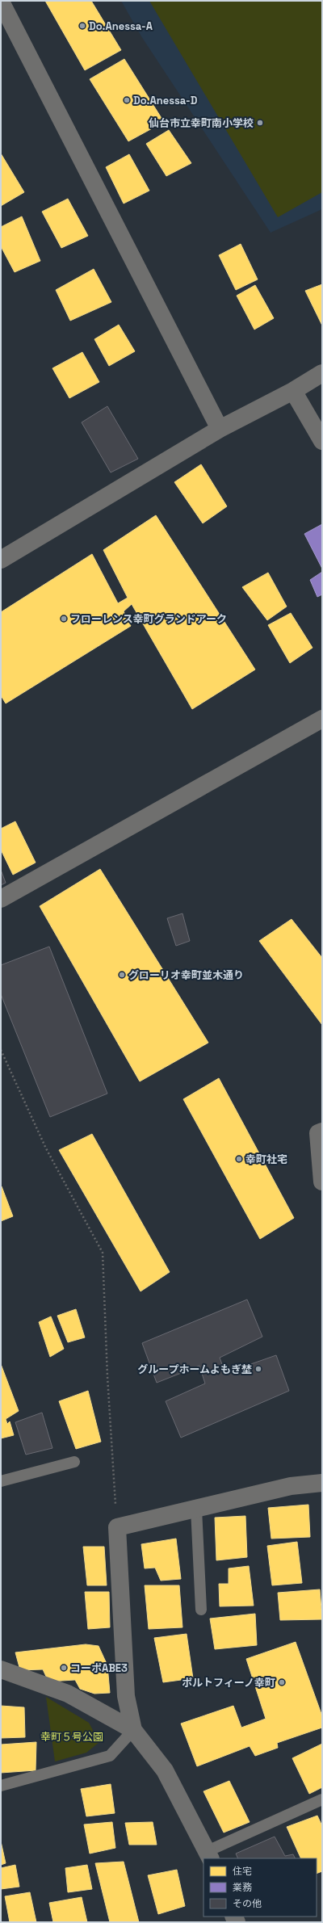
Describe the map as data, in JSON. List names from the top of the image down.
{
  "parks": ["幸町５号公園"],
  "places": [
    "Do.Anessa-A",
    "Do.Anessa-D",
    "仙台市立幸町南小学校",
    "フローレンス幸町グランドアーク",
    "グローリオ幸町並木通り",
    "幸町社宅",
    "グループホームよもぎ埜",
    "コーポABE3",
    "ポルトフィーノ幸町"
  ],
  "legend": ["住宅", "業務", "その他"]
}
